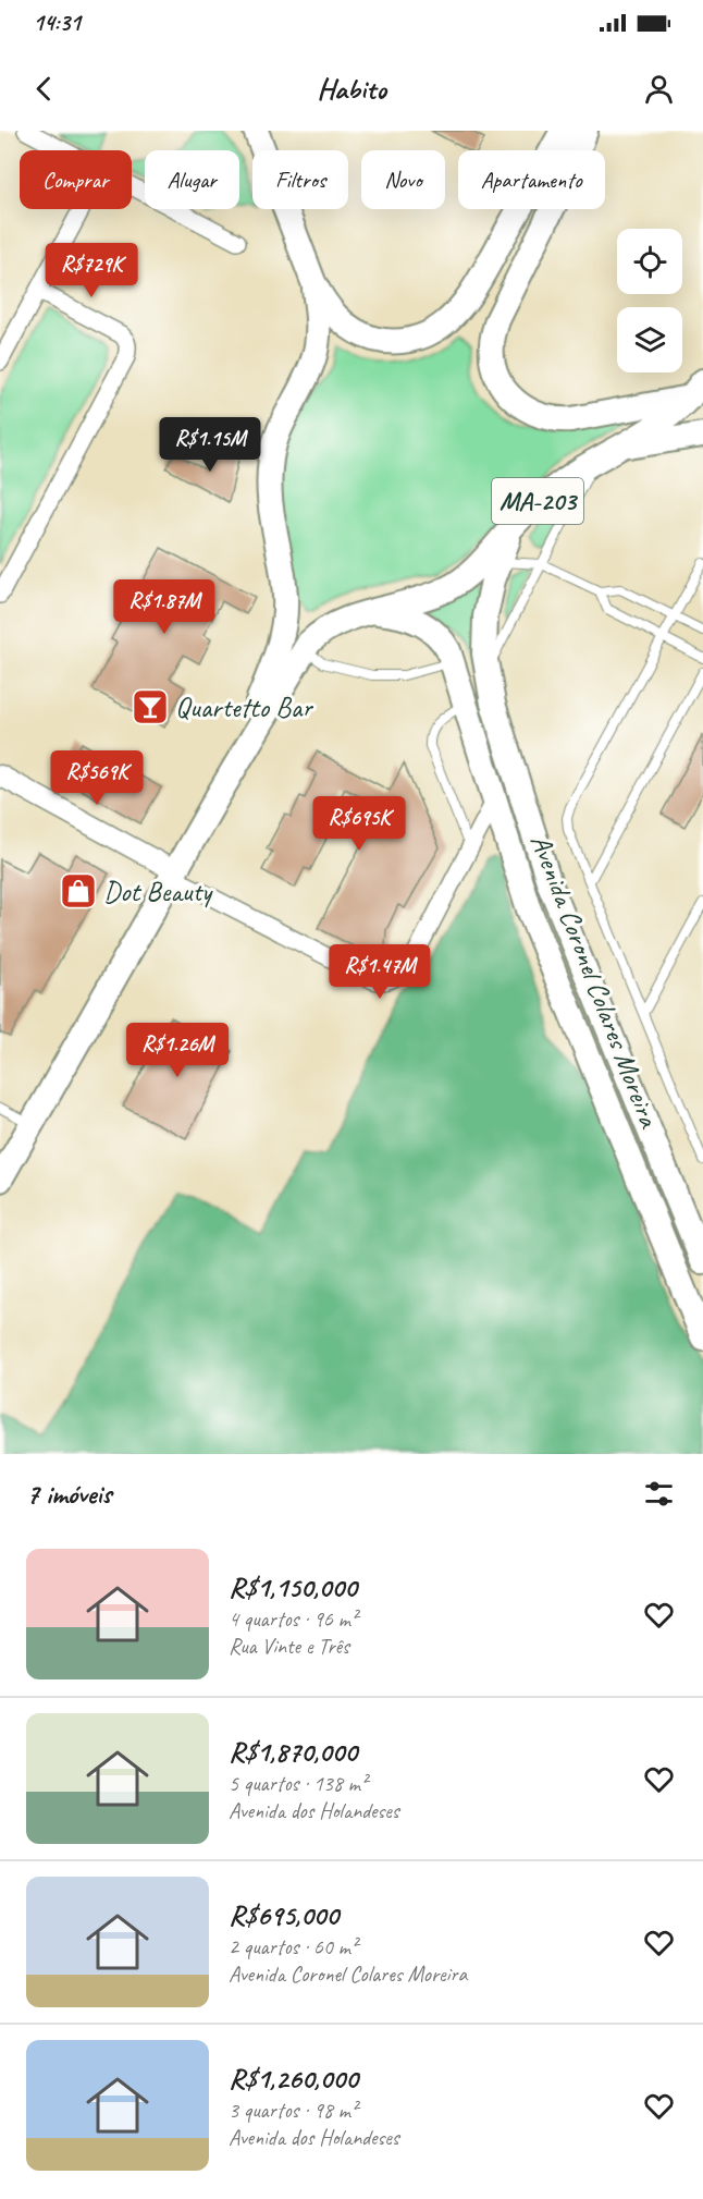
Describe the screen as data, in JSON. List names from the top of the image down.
{
  "streets": {
    "main road": ["MA-203", "Avenida Coronel Colares Moreira"]
  },
  "crossings": [
    ["MA-203", "Avenida Coronel Colares Moreira"]
  ],
  "places": {
    "bar": ["Quartetto Bar"],
    "shop": ["Dot Beauty"]
  },
  "page": {
    "status": "14:31",
    "header": "Habito",
    "chip": [
      "Comprar",
      "Alugar",
      "Filtros",
      "Novo",
      "Apartamento"
    ],
    "price": [
      "R$729K",
      "R$1.15M",
      "R$1.87M",
      "R$569K",
      "R$695K",
      "R$1.47M",
      "R$1.26M"
    ],
    "heading": "7 imóveis",
    "list": [
      {
        "name": "R$1,150,000",
        "note": "4 quartos · 96 m² · Rua Vinte e Três"
      },
      {
        "name": "R$1,870,000",
        "note": "5 quartos · 138 m² · Avenida dos Holandeses"
      },
      {
        "name": "R$695,000",
        "note": "2 quartos · 60 m² · Avenida Coronel Colares Moreira"
      },
      {
        "name": "R$1,260,000",
        "note": "3 quartos · 98 m² · Avenida dos Holandeses"
      }
    ]
  }
}
